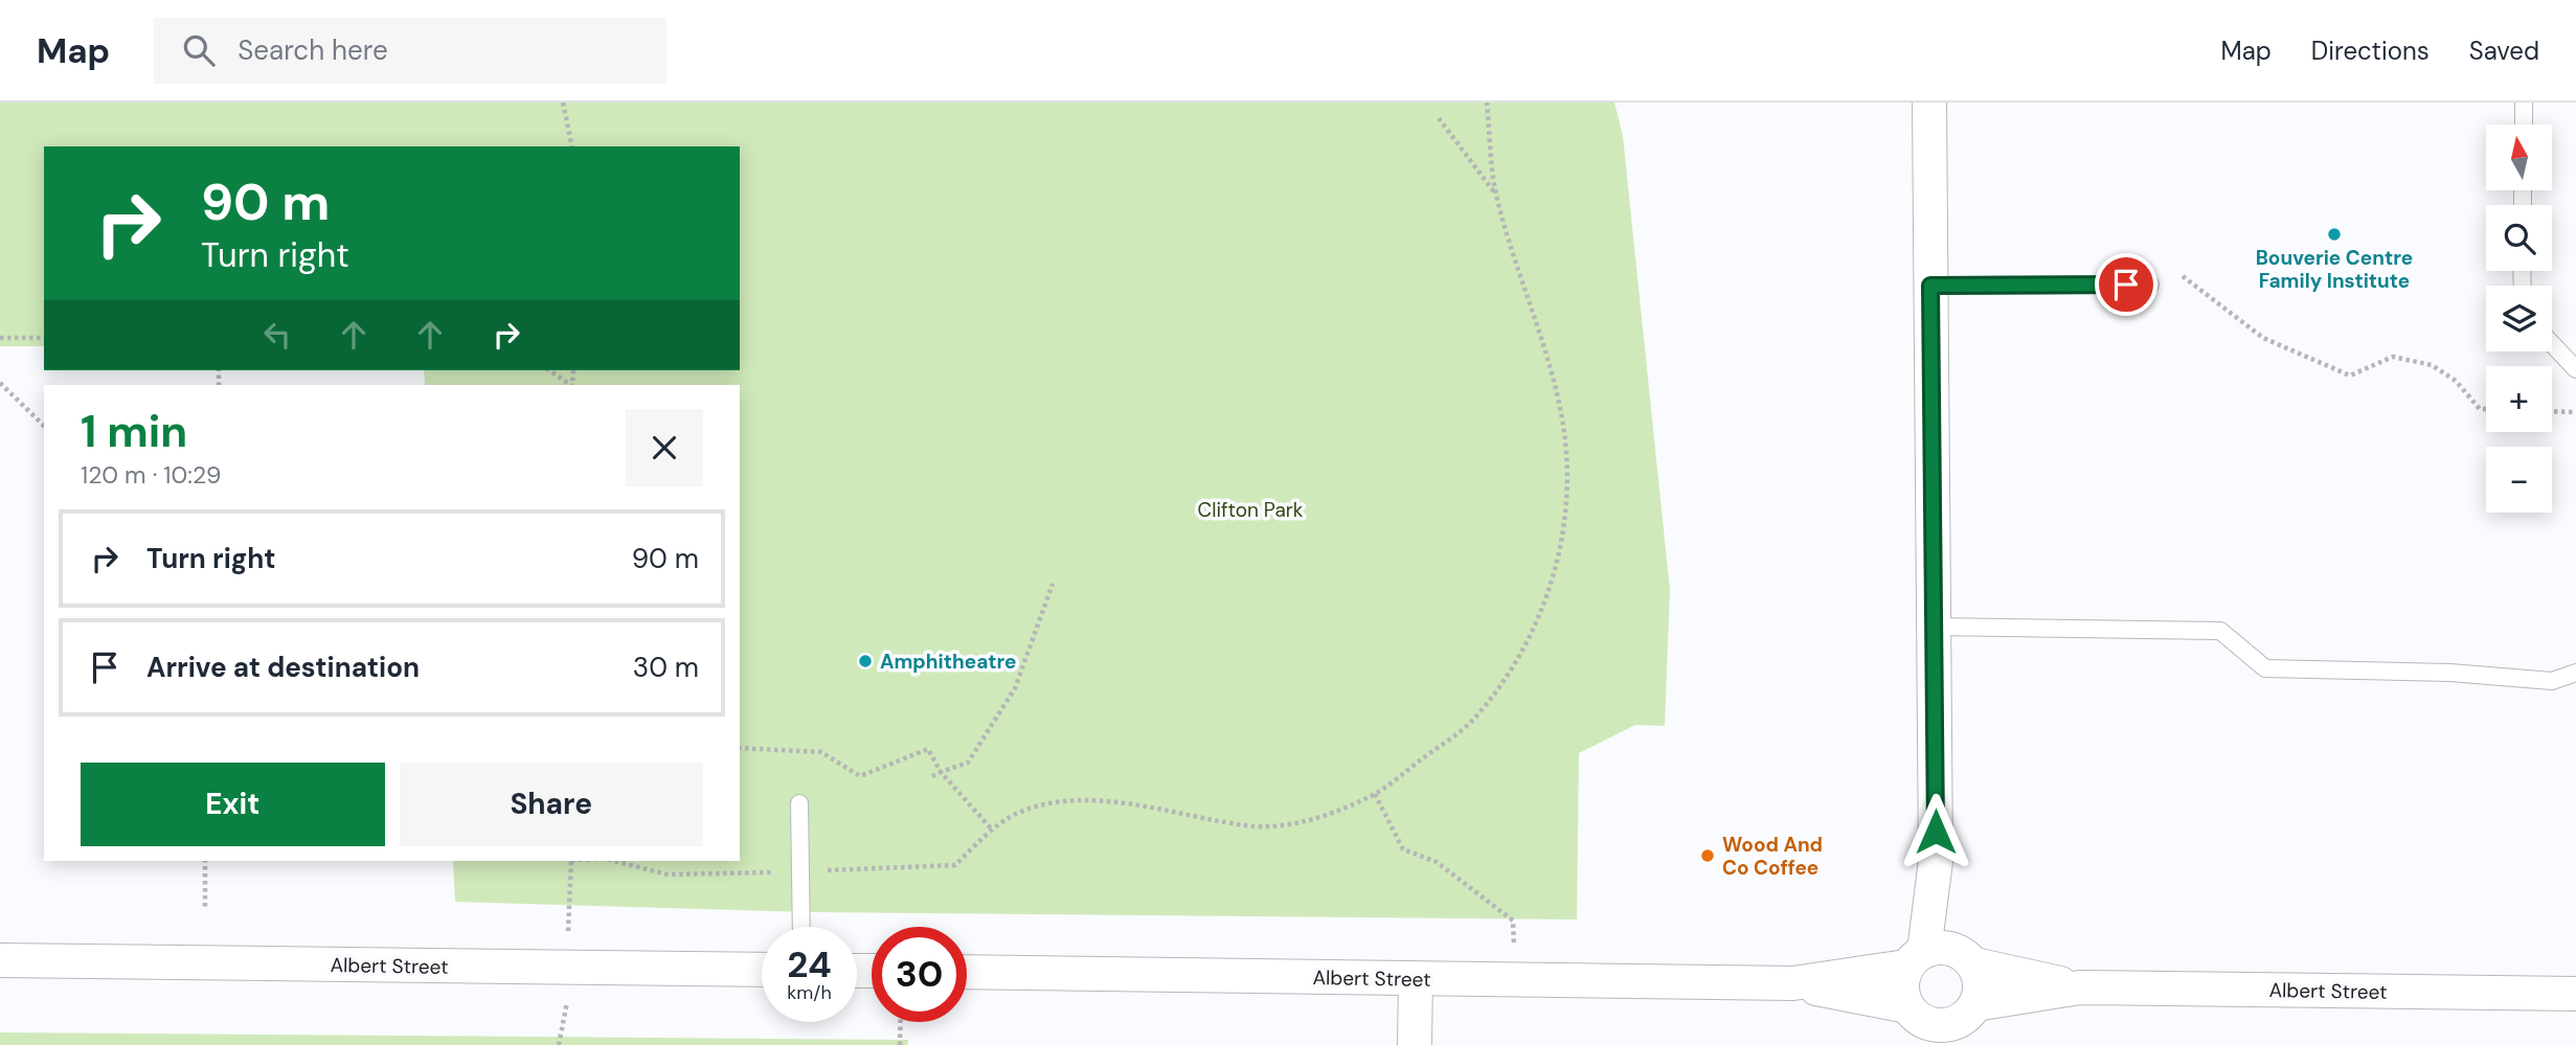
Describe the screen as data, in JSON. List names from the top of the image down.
{
  "streets": {
    "street": ["Albert Street"]
  },
  "parks": ["Clifton Park"],
  "places": ["Bouverie Centre Family Institute", "Amphitheatre", "Wood And Co Coffee"],
  "north": "top",
  "page": {
    "header": "Map",
    "search": "Search here",
    "nav": ["Map", "Directions", "Saved"],
    "map_buttons": ["+", "−"],
    "turn": ["90 m", "Turn right"],
    "heading": ["1 min", "120 m · 10:29"],
    "list": [
      {
        "name": "Turn right",
        "value": "90 m"
      },
      {
        "name": "Arrive at destination",
        "value": "30 m"
      }
    ],
    "buttons": ["Exit", "Share"],
    "speed": "24 km/h",
    "limit": "30"
  }
}
